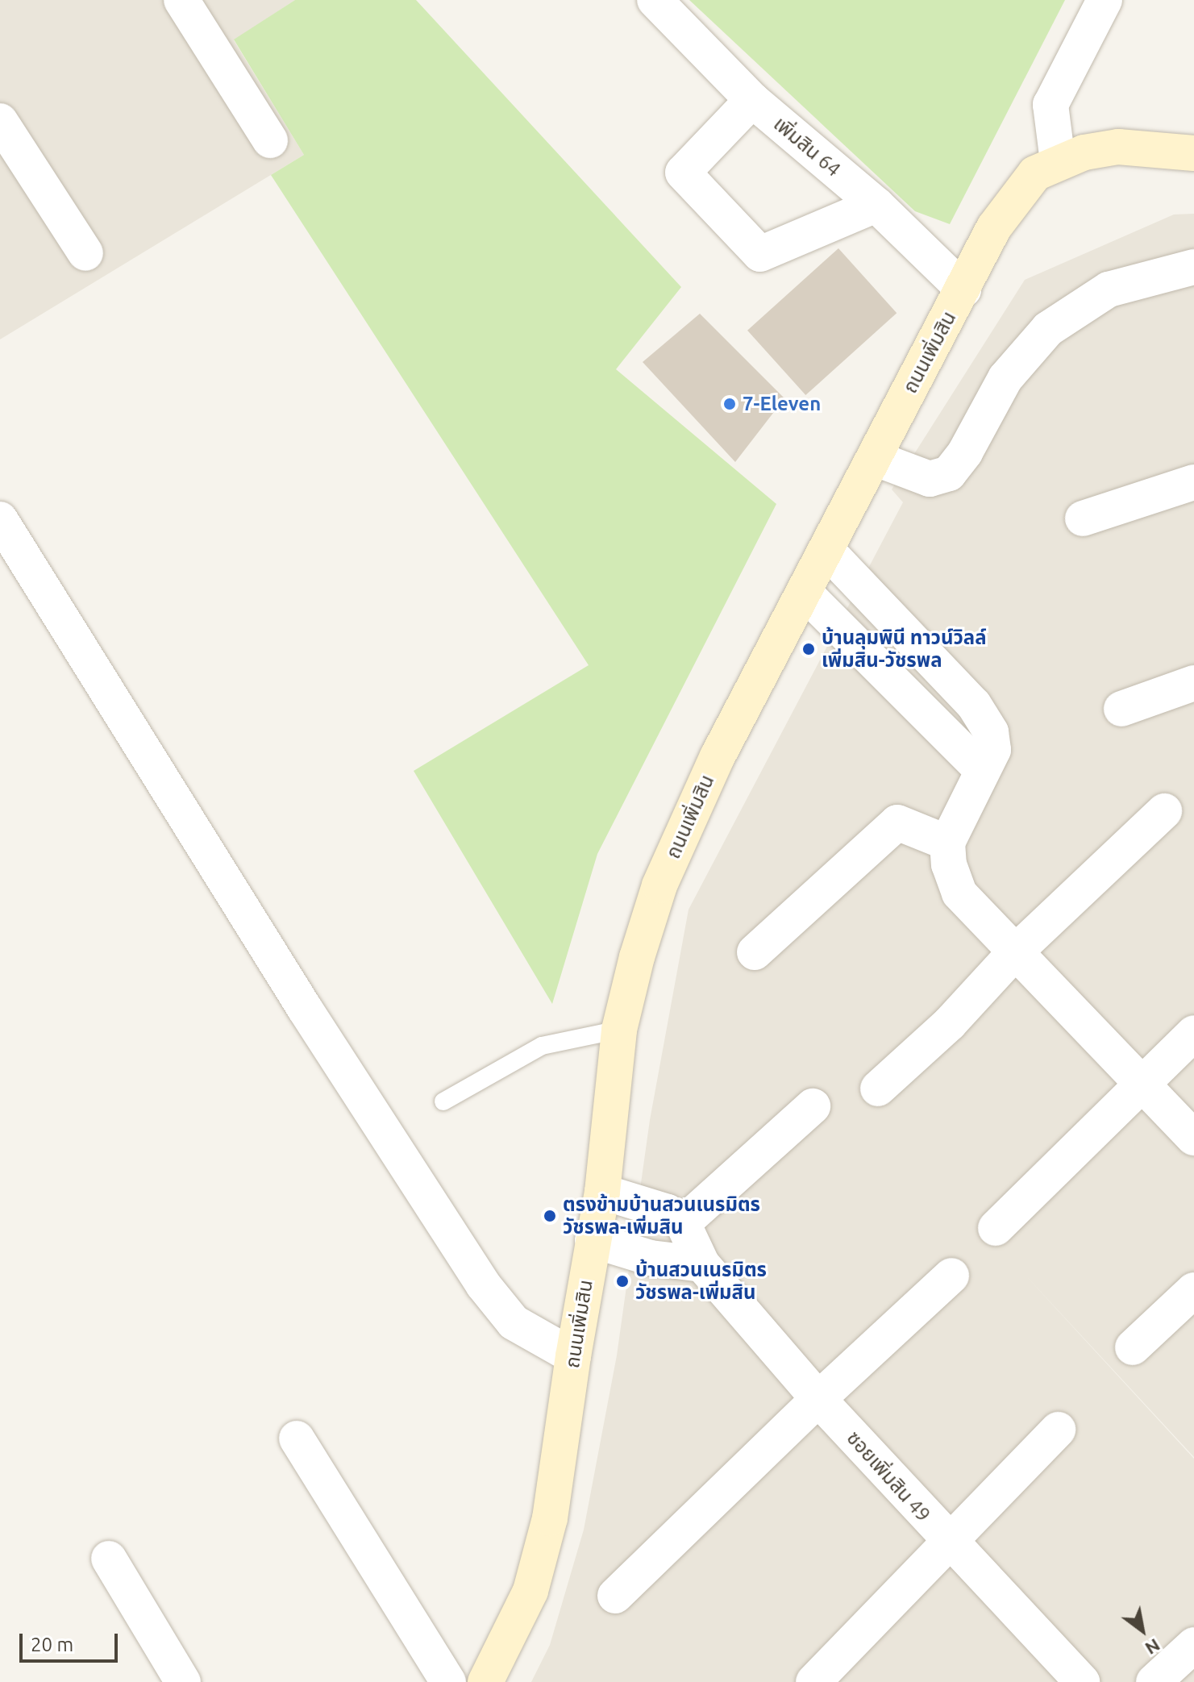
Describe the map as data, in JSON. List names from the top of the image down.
{
  "streets": {
    "street": ["เพิ่มสิน 64", "ถนนเพิ่มสิน", "ซอยเพิ่มสิน 49"]
  },
  "crossings": [
    ["เพิ่มสิน 64", "ถนนเพิ่มสิน"]
  ],
  "places": [
    "7-Eleven",
    "บ้านลุมพินี ทาวน์วิลล์ เพิ่มสิน-วัชรพล",
    "ตรงข้ามบ้านสวนเนรมิตร วัชรพล-เพิ่มสิน",
    "บ้านสวนเนรมิตร วัชรพล-เพิ่มสิน"
  ],
  "scale_bar": "20 m",
  "north": "bottom right"
}
